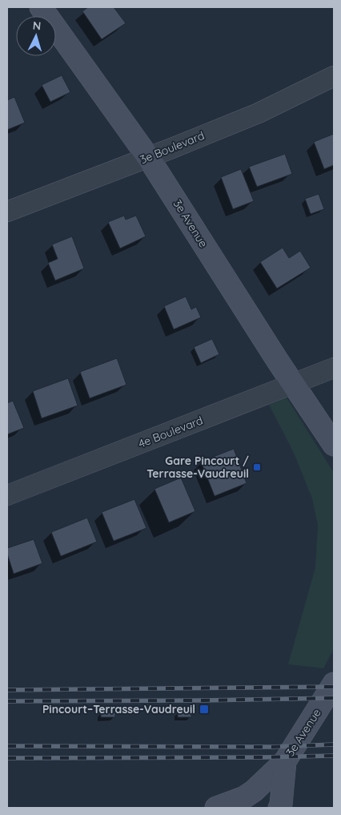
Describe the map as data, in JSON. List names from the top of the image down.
{
  "streets": {
    "street": ["3e Boulevard", "3e Avenue", "4e Boulevard"]
  },
  "crossings": [
    ["3e Boulevard", "3e Avenue"],
    ["3e Avenue", "4e Boulevard"]
  ],
  "places": {
    "transit": ["Gare Pincourt / Terrasse-Vaudreuil", "Pincourt–Terrasse-Vaudreuil"]
  },
  "north": "top"
}
